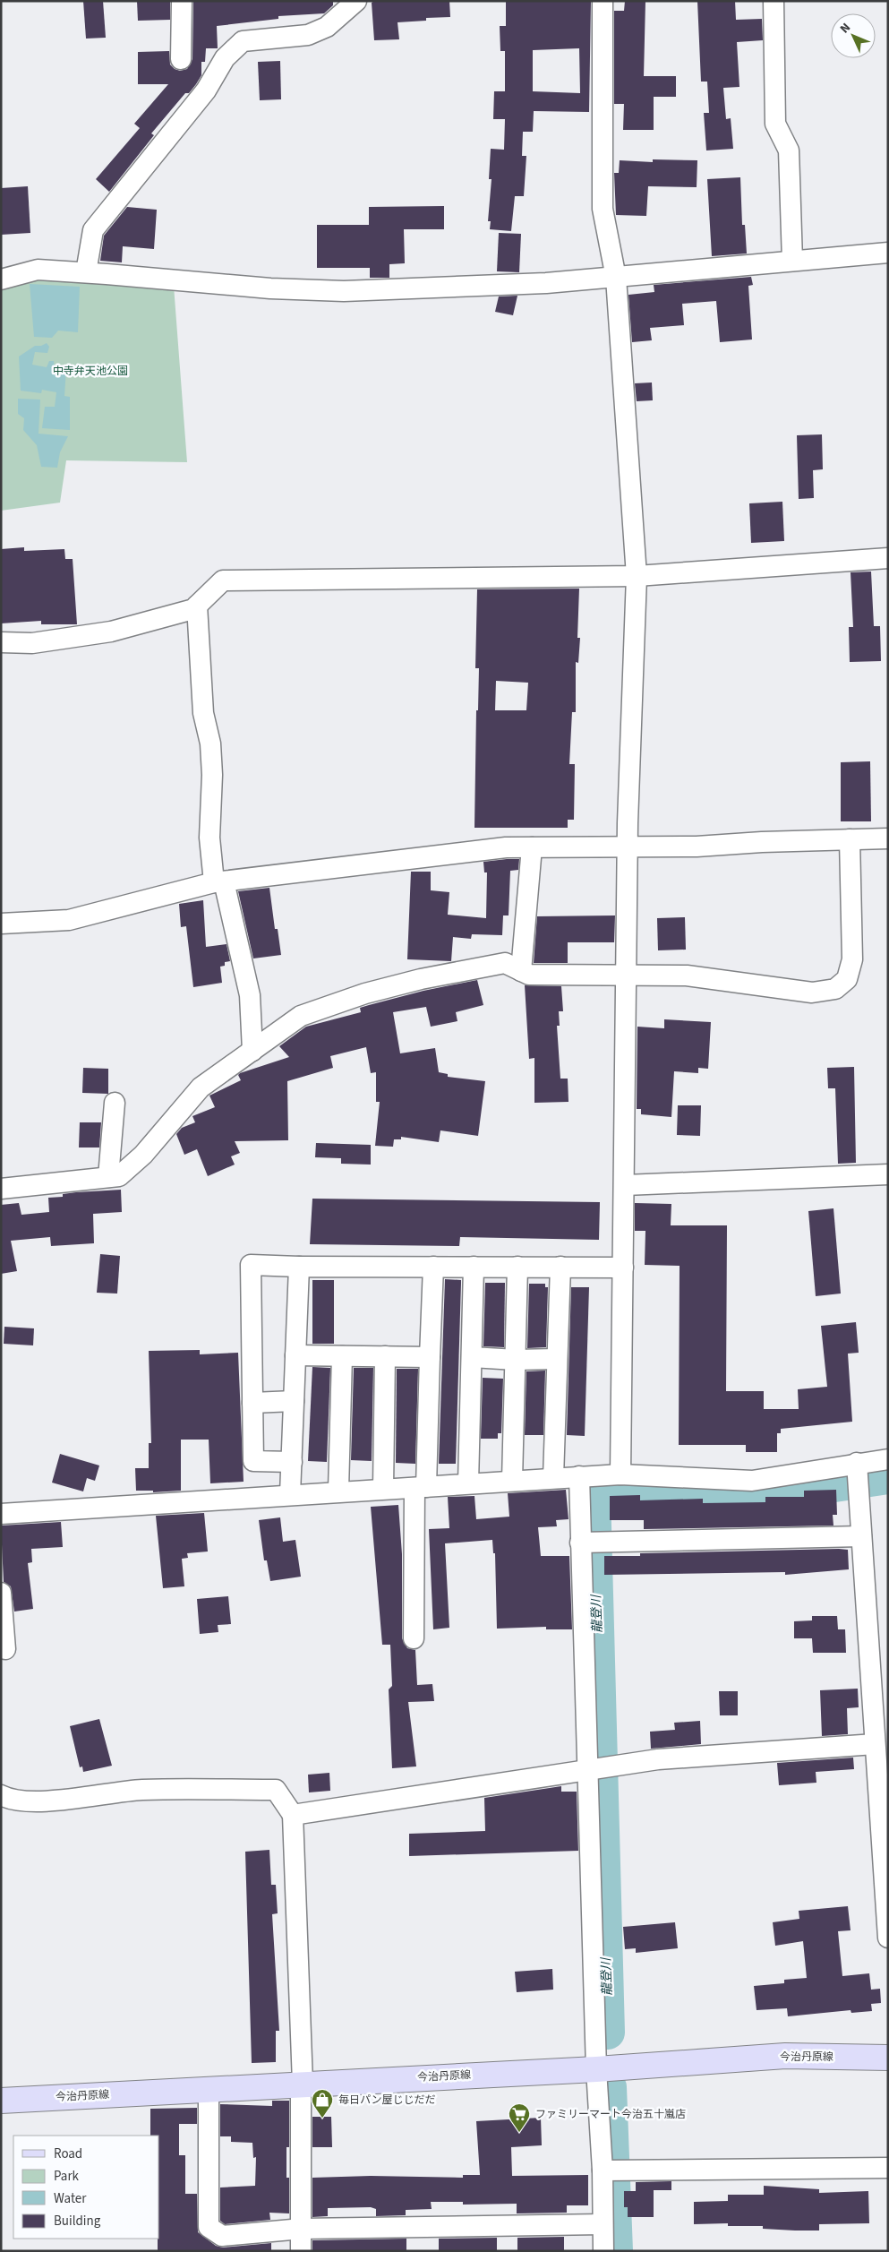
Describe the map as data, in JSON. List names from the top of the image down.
{
  "streets": {
    "main road": ["今治丹原線"]
  },
  "water": ["龍登川"],
  "parks": ["中寺弁天池公園"],
  "places": {
    "shop": ["毎日パン屋じじだだ"],
    "supermarket": ["ファミリーマート今治五十嵐店"]
  },
  "legend": [
    "Road",
    "Park",
    "Water",
    "Building"
  ],
  "north": "top left"
}
